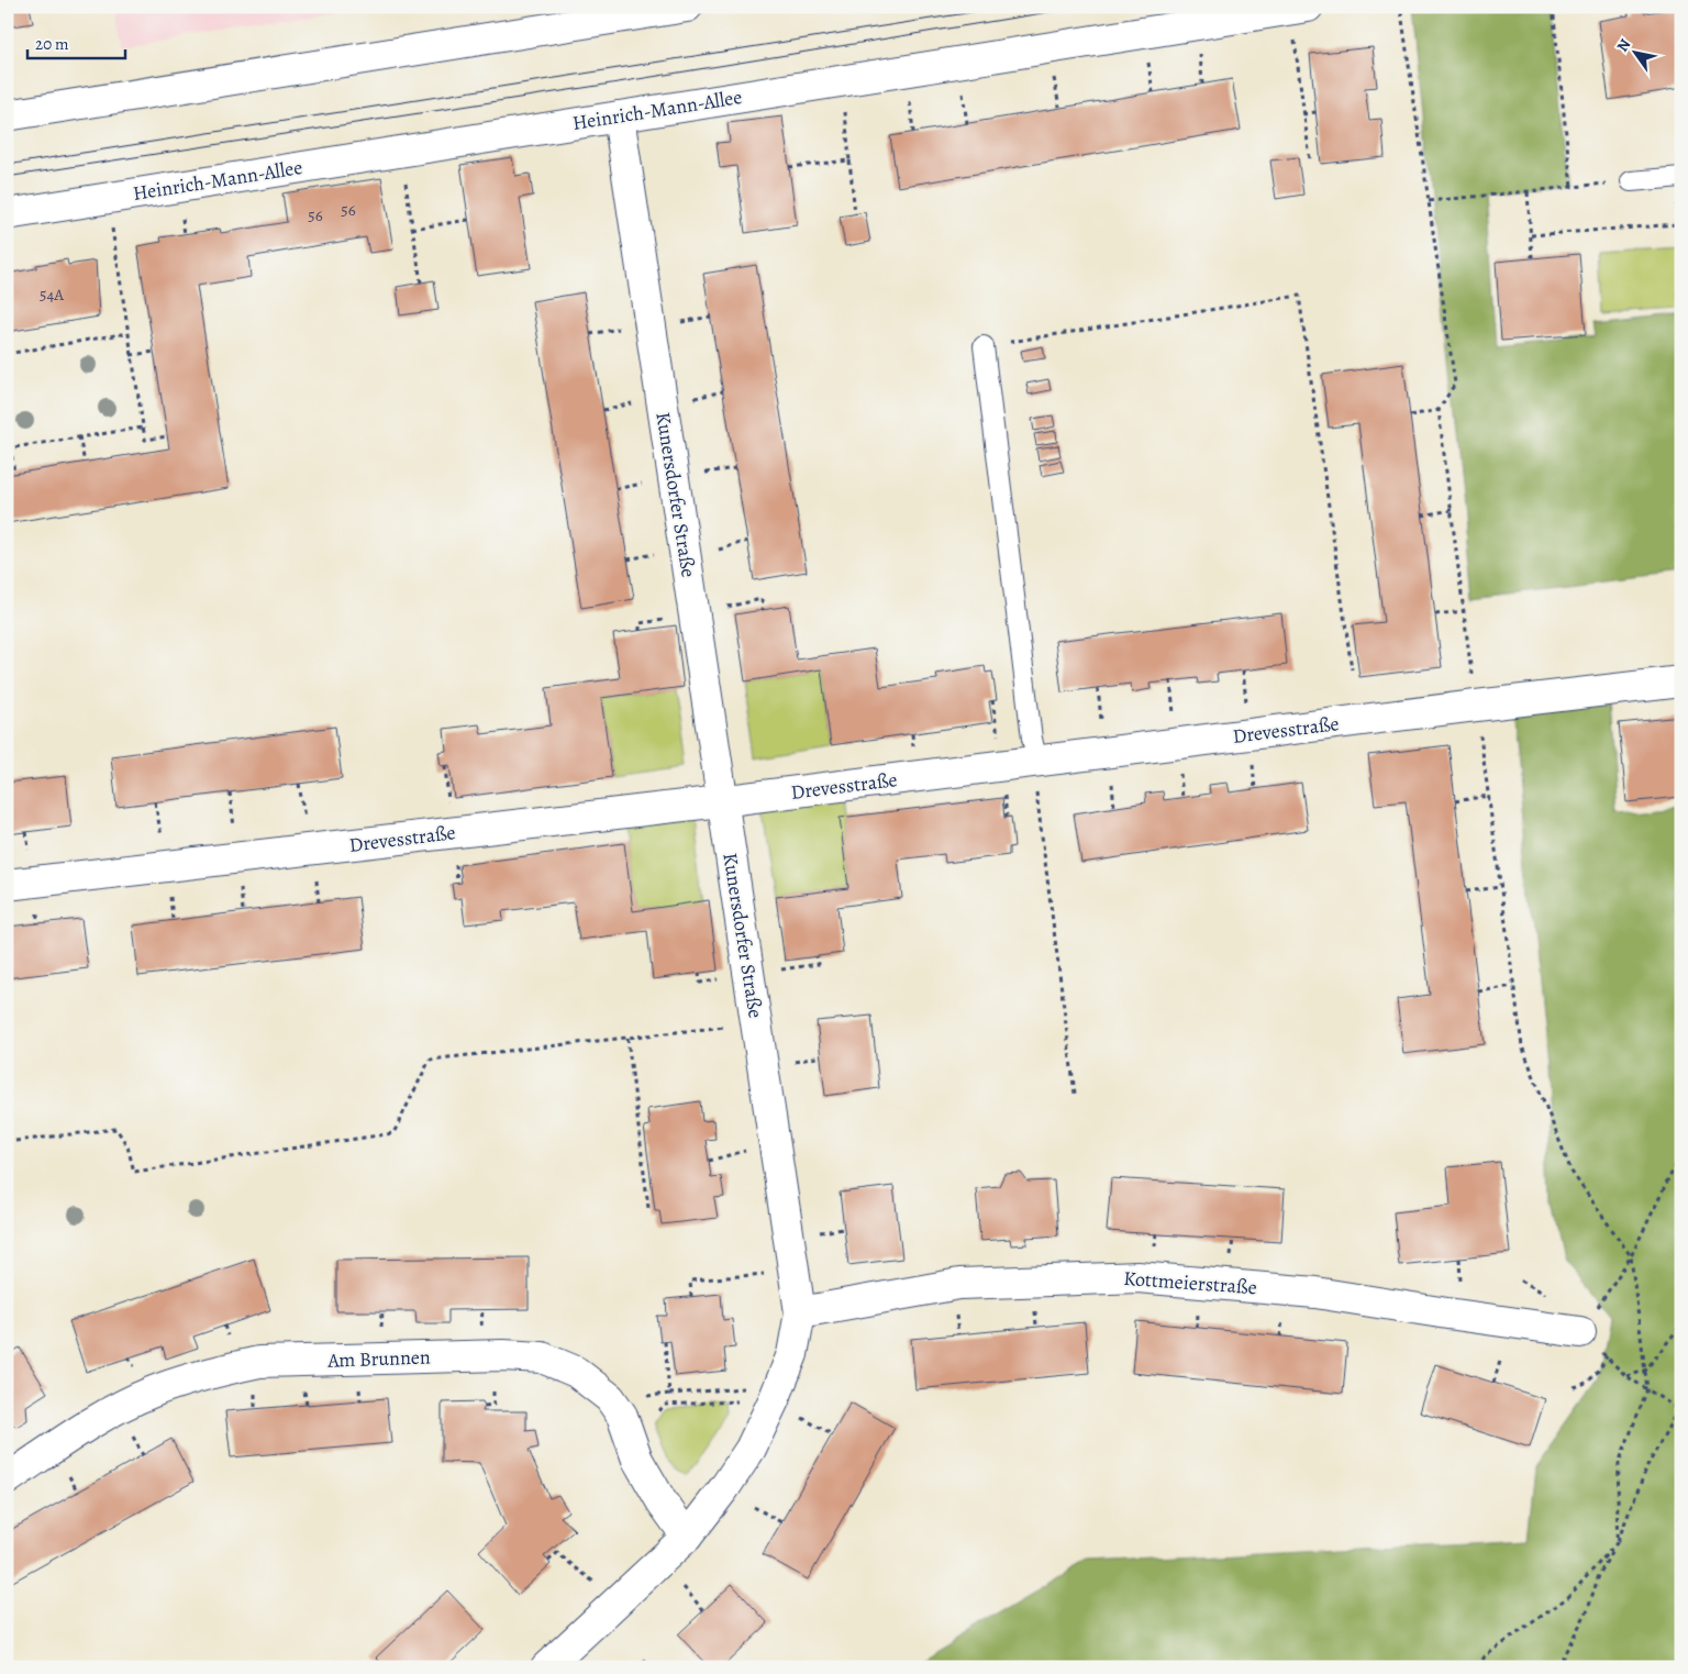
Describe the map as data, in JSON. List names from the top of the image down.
{
  "streets": {
    "street": [
      "Heinrich-Mann-Allee",
      "Kunersdorfer Straße",
      "Drevesstraße",
      "Kottmeierstraße",
      "Am Brunnen"
    ]
  },
  "crossings": [
    ["Heinrich-Mann-Allee", "Kunersdorfer Straße"],
    ["Kunersdorfer Straße", "Drevesstraße"],
    ["Kunersdorfer Straße", "Kottmeierstraße"],
    ["Kunersdorfer Straße", "Am Brunnen"]
  ],
  "house_numbers": ["56", "56", "54A"],
  "scale_bar": "20 m",
  "north": "top left"
}
